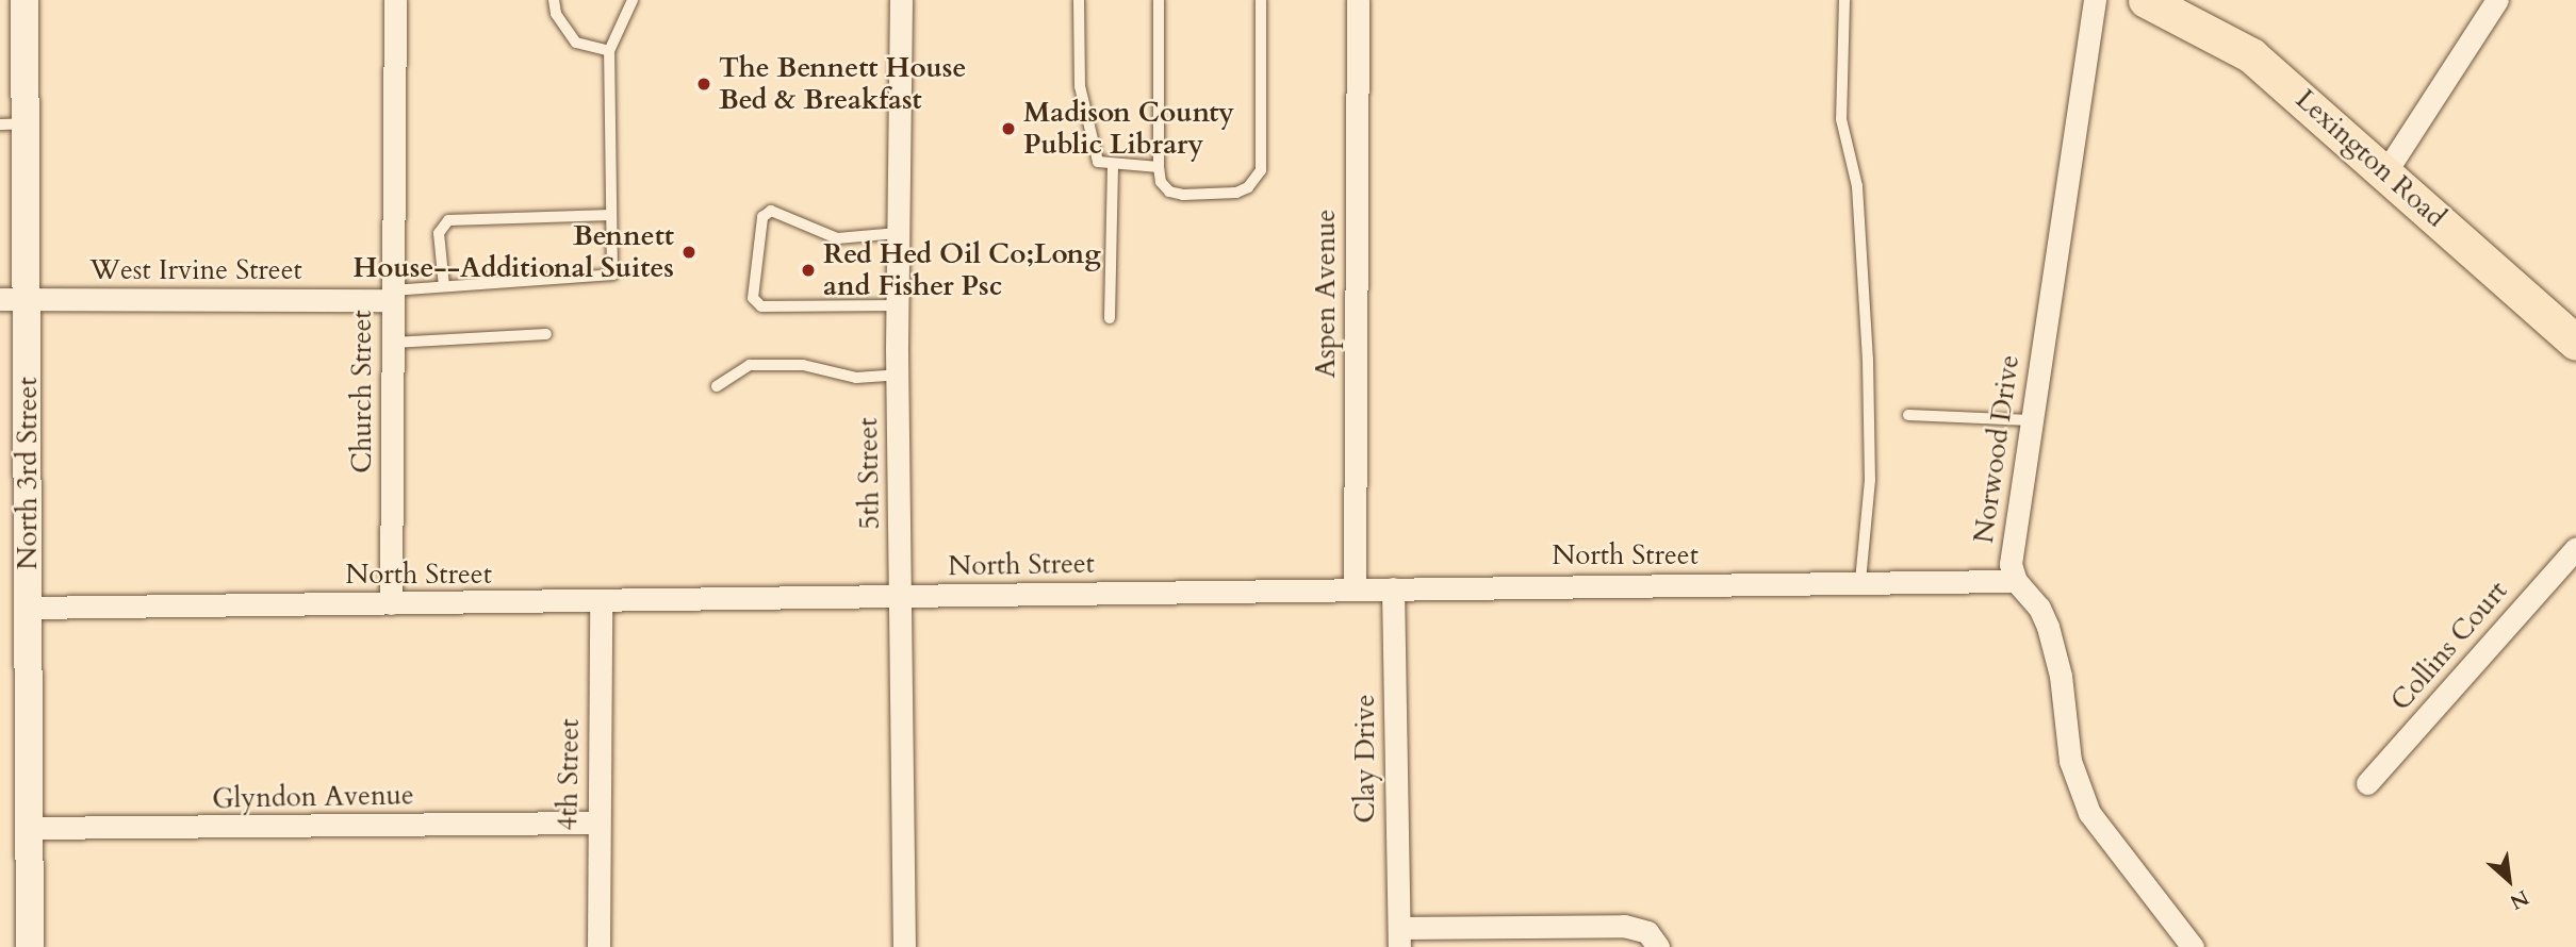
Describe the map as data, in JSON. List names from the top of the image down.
{
  "streets": {
    "main road": ["Lexington Road"],
    "street": [
      "West Irvine Street",
      "Aspen Avenue",
      "Church Street",
      "Norwood Drive",
      "North 3rd Street",
      "5th Street",
      "North Street",
      "Collins Court",
      "Clay Drive",
      "4th Street",
      "Glyndon Avenue"
    ]
  },
  "crossings": [
    ["West Irvine Street", "Church Street"],
    ["West Irvine Street", "North 3rd Street"],
    ["Aspen Avenue", "North Street"],
    ["Church Street", "North Street"],
    ["Norwood Drive", "North Street"],
    ["North 3rd Street", "North Street"],
    ["North 3rd Street", "Glyndon Avenue"],
    ["5th Street", "North Street"],
    ["North Street", "Clay Drive"],
    ["North Street", "4th Street"],
    ["4th Street", "Glyndon Avenue"]
  ],
  "places": [
    "The Bennett House Bed & Breakfast",
    "Madison County Public Library",
    "Bennett House--Additional Suites",
    "Red Hed Oil Co;Long and Fisher Psc"
  ],
  "north": "bottom right"
}
